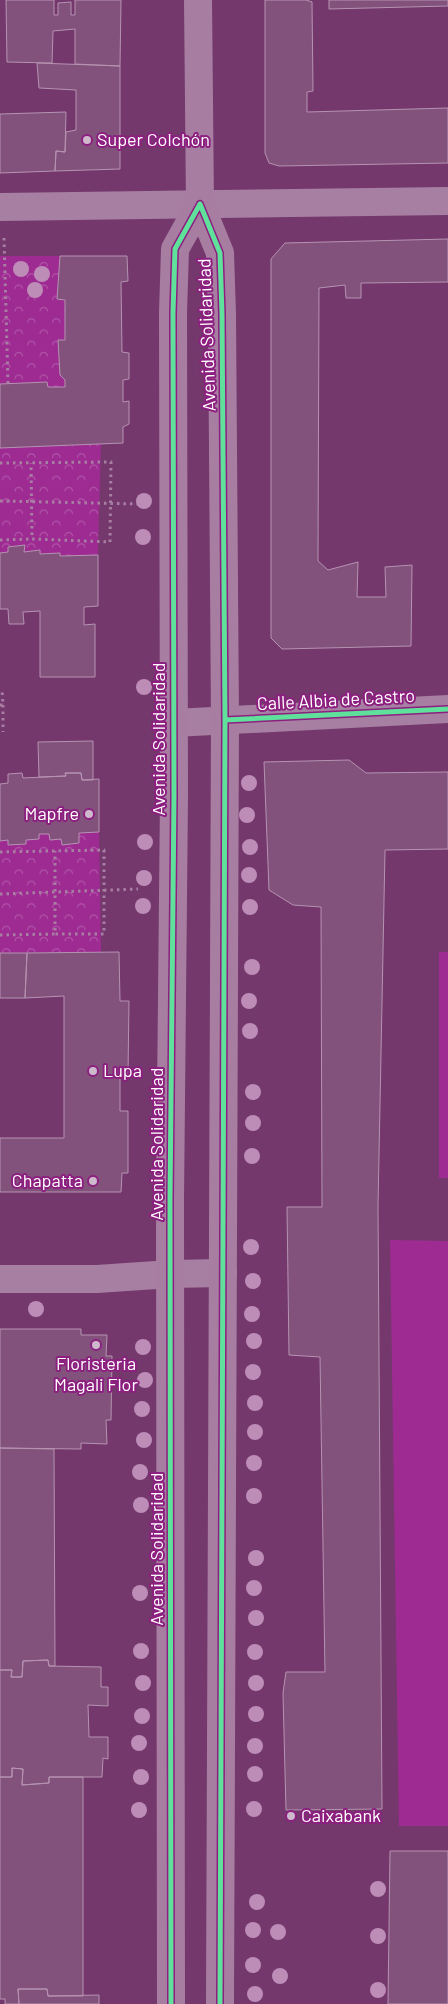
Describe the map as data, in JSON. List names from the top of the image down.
{
  "streets": {
    "main road": ["Avenida Solidaridad"],
    "street": ["Calle Albia de Castro"]
  },
  "crossings": [
    ["Avenida Solidaridad", "Calle Albia de Castro"]
  ],
  "places": [
    "Super Colchón",
    "Mapfre",
    "Lupa",
    "Chapatta",
    "Floristeria Magali Flor",
    "Caixabank"
  ]
}
